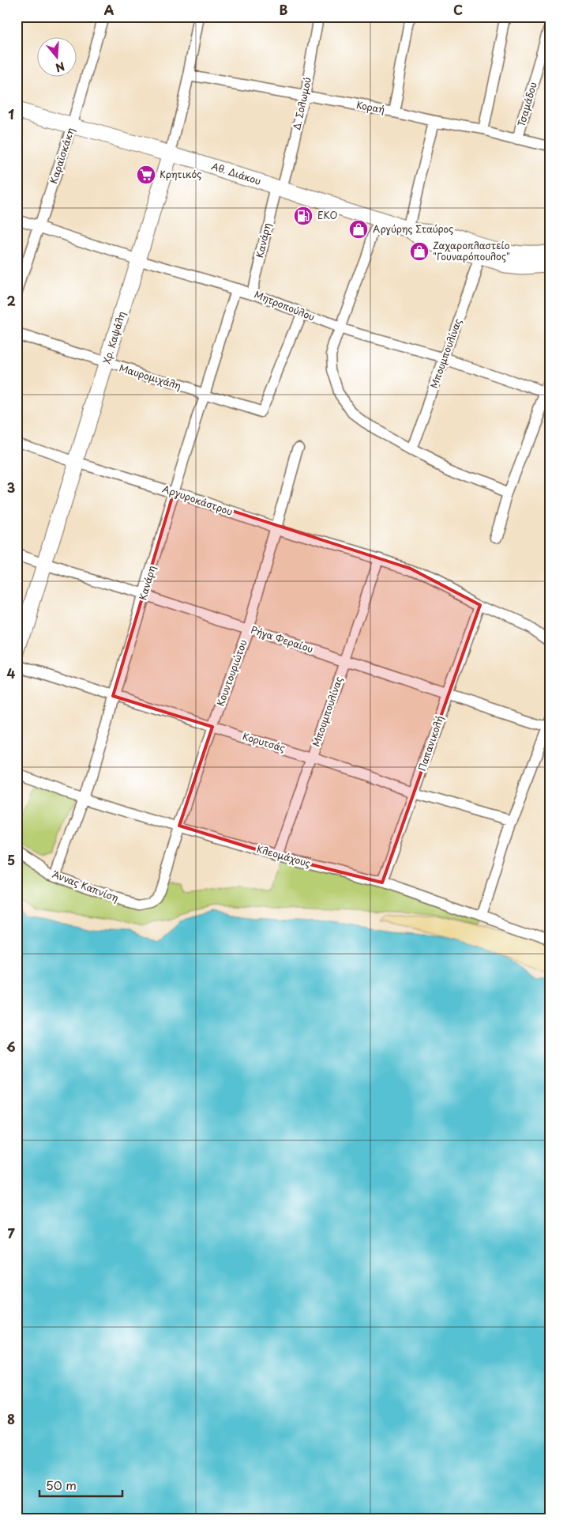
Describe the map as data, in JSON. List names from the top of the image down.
{
  "streets": {
    "street": [
      "Δ. Σολωμού",
      "Τσαμάδου",
      "Κοραή",
      "Καραϊσκάκη",
      "Αθ. Διάκου",
      "Κανάρη",
      "Μητροπούλου",
      "Χρ. Καψάλη",
      "Μπουμπουλίνας",
      "Μαυρομιχάλη",
      "Αργυροκάστρου",
      "Ρήγα Φεραίου",
      "Κουντουριώτου",
      "Κορυτσάς",
      "Παπανικολή",
      "Κλεομάχους",
      "Άννας Καπνίση"
    ]
  },
  "crossings": [
    ["Δ. Σολωμού", "Κοραή"],
    ["Δ. Σολωμού", "Αθ. Διάκου"],
    ["Δ. Σολωμού", "Κανάρη"],
    ["Τσαμάδου", "Κοραή"],
    ["Κοραή", "Χρ. Καψάλη"],
    ["Καραϊσκάκη", "Αθ. Διάκου"],
    ["Καραϊσκάκη", "Μητροπούλου"],
    ["Αθ. Διάκου", "Κανάρη"],
    ["Αθ. Διάκου", "Χρ. Καψάλη"],
    ["Αθ. Διάκου", "Μπουμπουλίνας"],
    ["Κανάρη", "Μητροπούλου"],
    ["Κανάρη", "Μαυρομιχάλη"],
    ["Κανάρη", "Αργυροκάστρου"],
    ["Κανάρη", "Ρήγα Φεραίου"],
    ["Κανάρη", "Κορυτσάς"],
    ["Κανάρη", "Κλεομάχους"],
    ["Κανάρη", "Άννας Καπνίση"],
    ["Μητροπούλου", "Χρ. Καψάλη"],
    ["Μητροπούλου", "Μπουμπουλίνας"],
    ["Μητροπούλου", "Μαυρομιχάλη"],
    ["Χρ. Καψάλη", "Μαυρομιχάλη"],
    ["Χρ. Καψάλη", "Αργυροκάστρου"],
    ["Χρ. Καψάλη", "Ρήγα Φεραίου"],
    ["Μπουμπουλίνας", "Αργυροκάστρου"],
    ["Μπουμπουλίνας", "Ρήγα Φεραίου"],
    ["Μπουμπουλίνας", "Κορυτσάς"],
    ["Μπουμπουλίνας", "Κλεομάχους"],
    ["Αργυροκάστρου", "Κουντουριώτου"],
    ["Αργυροκάστρου", "Παπανικολή"],
    ["Ρήγα Φεραίου", "Κουντουριώτου"],
    ["Ρήγα Φεραίου", "Παπανικολή"],
    ["Κουντουριώτου", "Κορυτσάς"],
    ["Κουντουριώτου", "Κλεομάχους"],
    ["Κουντουριώτου", "Άννας Καπνίση"],
    ["Κορυτσάς", "Παπανικολή"],
    ["Παπανικολή", "Κλεομάχους"]
  ],
  "places": {
    "supermarket": ["Κρητικός"],
    "fuel station": ["ΕΚΟ"],
    "shop": ["Αργύρης Σταύρος", "Ζαχαροπλαστείο \"Γουναρόπουλος\""]
  },
  "scale_bar": "50 m",
  "north": "bottom",
  "grid": {
    "columns": ["A", "B", "C"],
    "rows": [
      "1",
      "2",
      "3",
      "4",
      "5",
      "6",
      "7",
      "8"
    ]
  }
}
